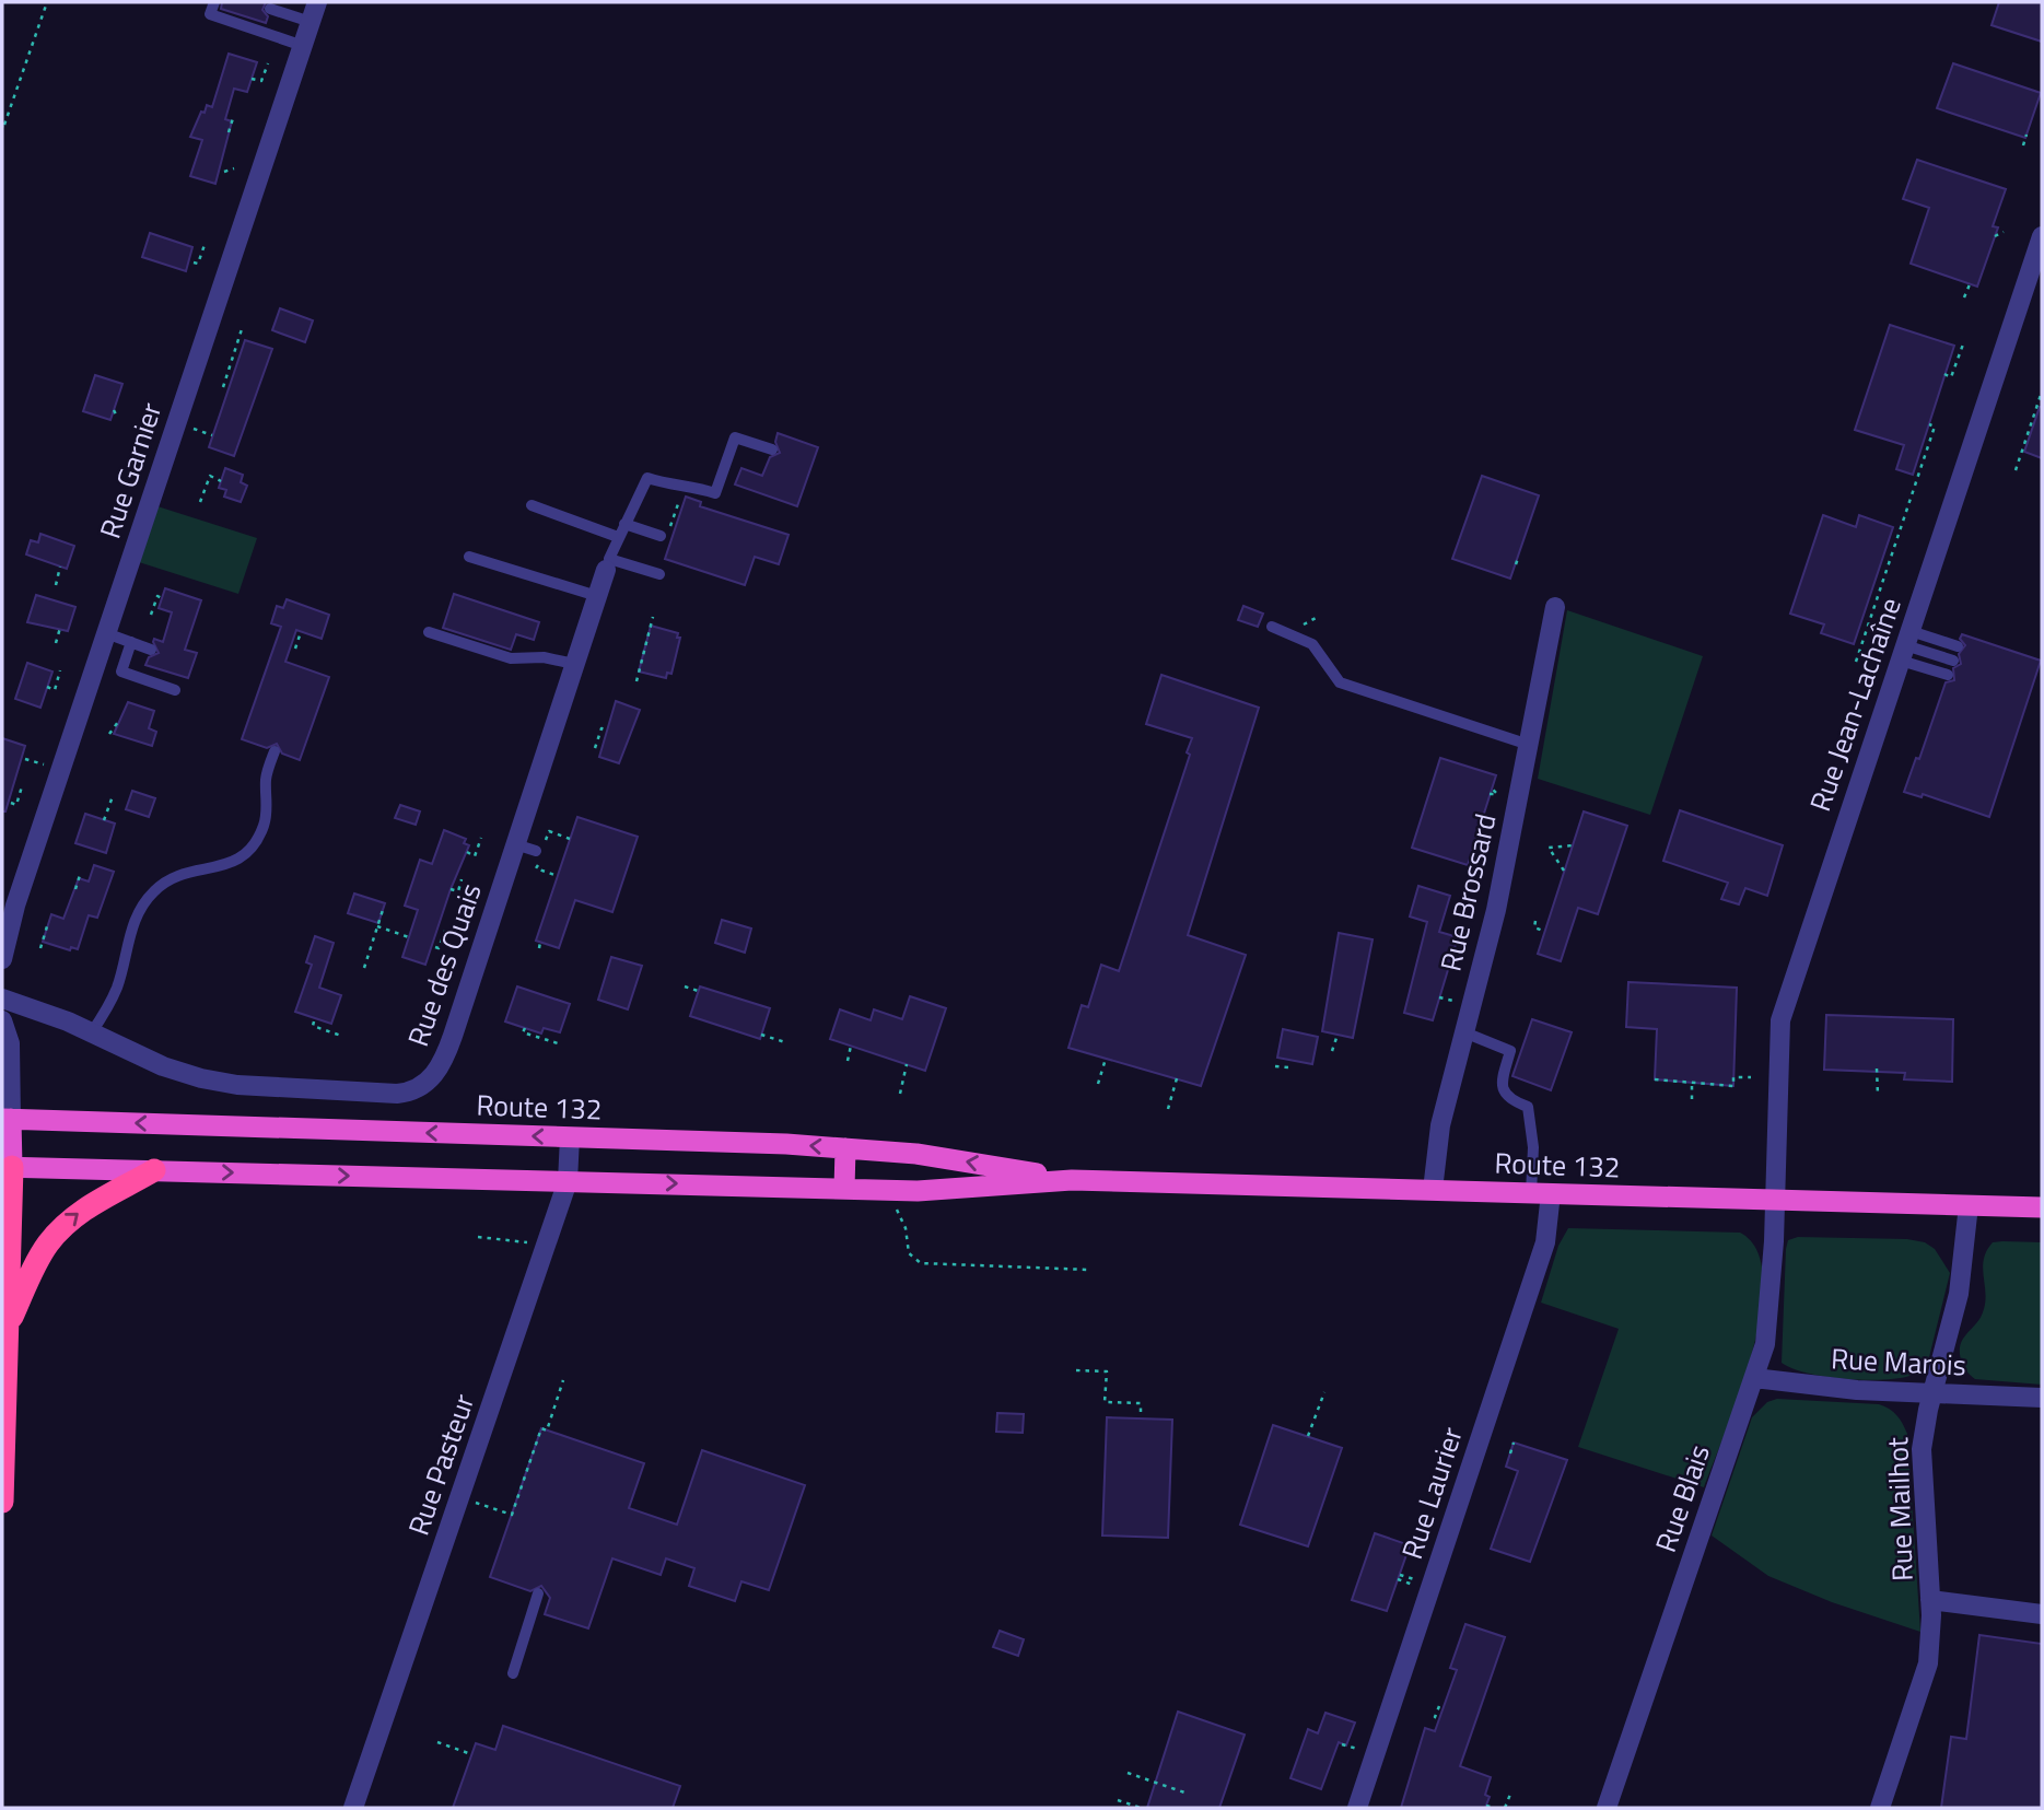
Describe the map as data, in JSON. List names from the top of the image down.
{
  "streets": {
    "highway": ["Route 132"],
    "street": [
      "Rue Garnier",
      "Rue Jean-Lachaîne",
      "Rue Brossard",
      "Rue des Quais",
      "Rue Marois",
      "Rue Pasteur",
      "Rue Laurier",
      "Rue Blais",
      "Rue Mailhot"
    ]
  },
  "crossings": [
    ["Rue Jean-Lachaîne", "Route 132"],
    ["Rue Jean-Lachaîne", "Rue Blais"],
    ["Rue Brossard", "Route 132"],
    ["Route 132", "Rue Pasteur"],
    ["Route 132", "Rue Laurier"],
    ["Route 132", "Rue Blais"],
    ["Route 132", "Rue Mailhot"],
    ["Rue Marois", "Rue Blais"],
    ["Rue Marois", "Rue Mailhot"]
  ]
}
